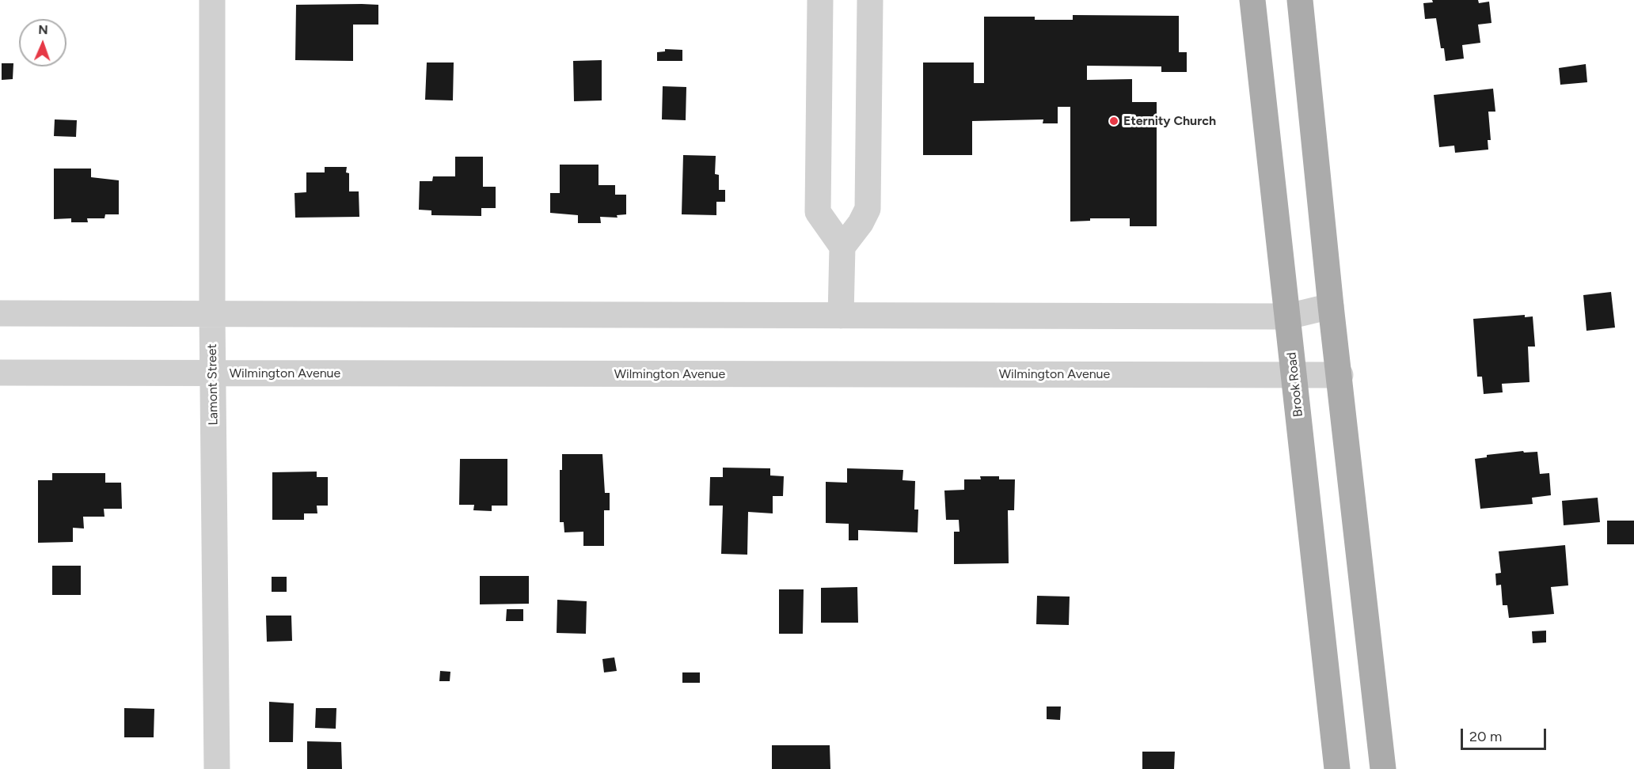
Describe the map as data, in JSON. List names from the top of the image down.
{
  "streets": {
    "main road": ["Brook Road"],
    "street": ["Wilmington Avenue", "Lamont Street"]
  },
  "crossings": [
    ["Wilmington Avenue", "Lamont Street"],
    ["Wilmington Avenue", "Brook Road"]
  ],
  "places": ["Eternity Church"],
  "scale_bar": "20 m",
  "north": "top"
}
